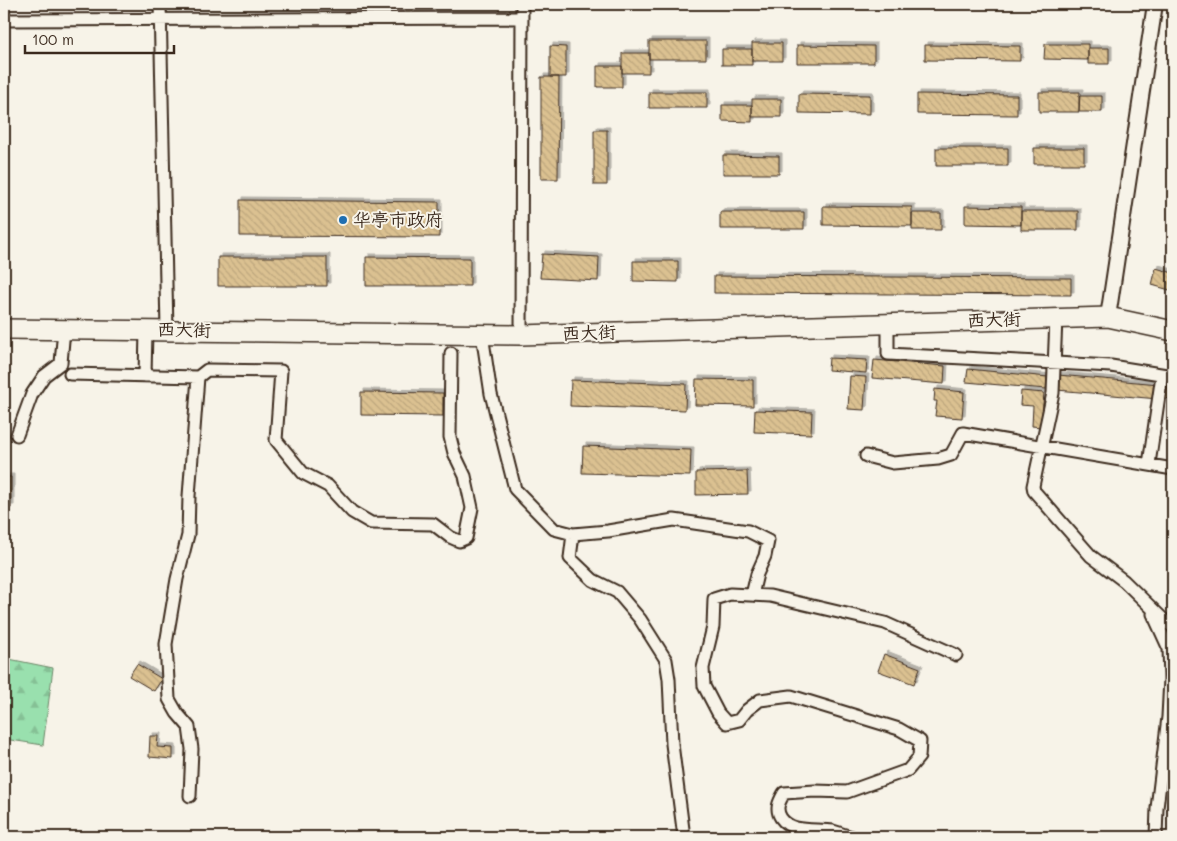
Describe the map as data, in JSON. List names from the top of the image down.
{
  "streets": {
    "highway": ["西大街"]
  },
  "places": ["华亭市政府"],
  "scale_bar": "100 m"
}
